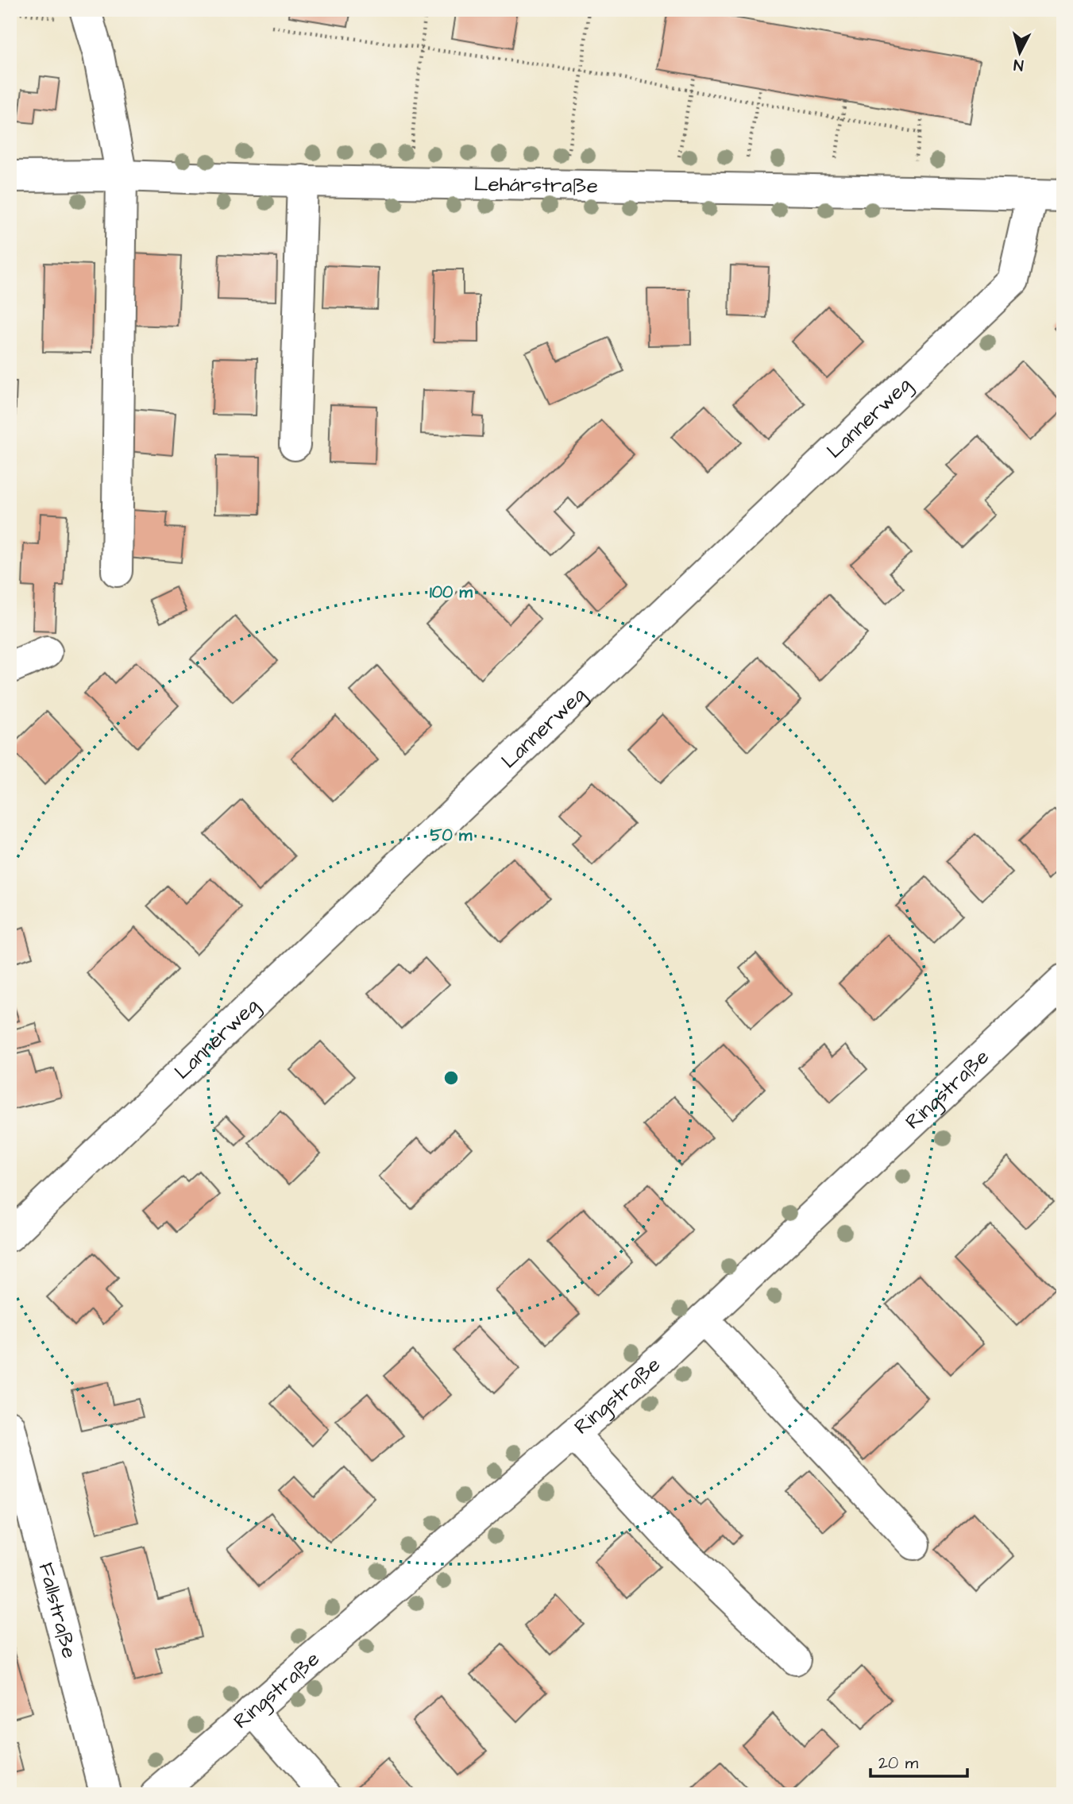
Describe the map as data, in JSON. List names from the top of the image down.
{
  "streets": {
    "street": [
      "Lehárstraße",
      "Lannerweg",
      "Ringstraße",
      "Fallstraße"
    ]
  },
  "crossings": [
    ["Lehárstraße", "Lannerweg"]
  ],
  "scale_bar": "20 m",
  "north": "bottom",
  "rings": ["100 m", "50 m"]
}
